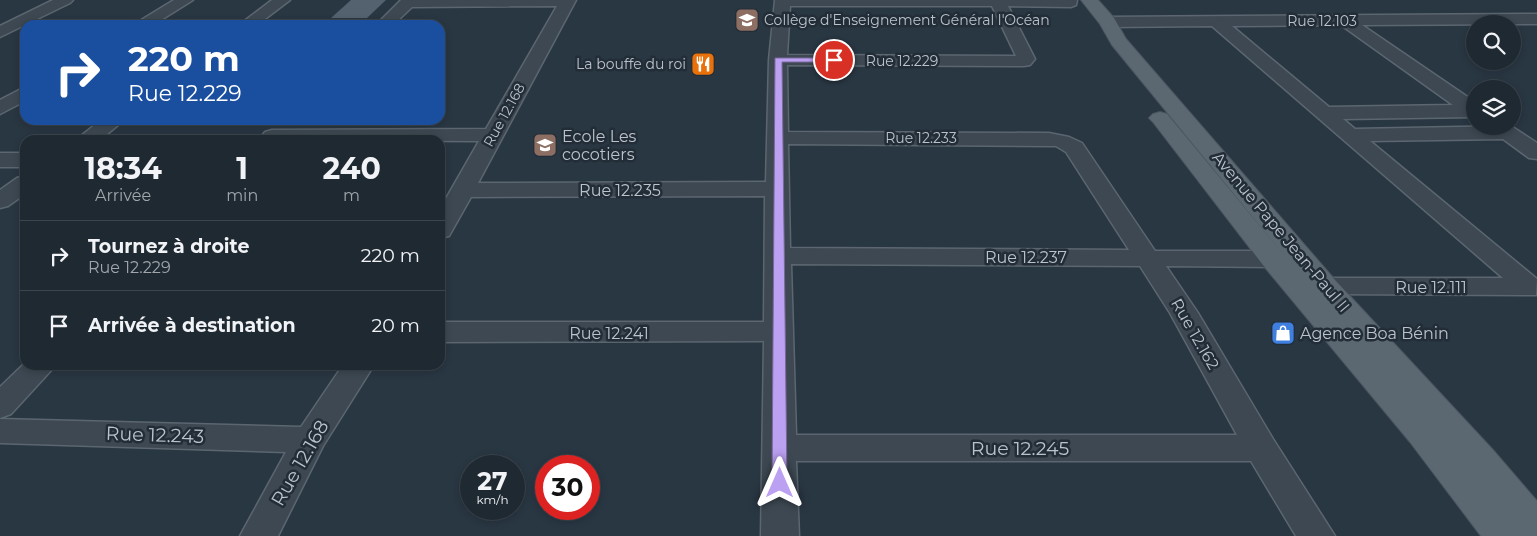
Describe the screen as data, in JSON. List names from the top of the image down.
{
  "streets": {
    "main road": ["Avenue Pape Jean-Paul II"],
    "street": [
      "Rue 12.103",
      "Rue 12.229",
      "Rue 12.168",
      "Rue 12.233",
      "Rue 12.235",
      "Rue 12.237",
      "Rue 12.111",
      "Rue 12.241",
      "Rue 12.162",
      "Rue 12.243",
      "Rue 12.245"
    ]
  },
  "crossings": [
    ["Rue 12.103", "Avenue Pape Jean-Paul II"],
    ["Rue 12.168", "Rue 12.235"],
    ["Rue 12.168", "Rue 12.243"],
    ["Rue 12.233", "Rue 12.162"],
    ["Avenue Pape Jean-Paul II", "Rue 12.237"],
    ["Avenue Pape Jean-Paul II", "Rue 12.111"],
    ["Rue 12.237", "Rue 12.162"],
    ["Rue 12.162", "Rue 12.245"]
  ],
  "places": {
    "school or university": ["Collège d'Enseignement Général l'Océan", "Ecole Les cocotiers"],
    "restaurant": ["La bouffe du roi"],
    "shop": ["Agence Boa Bénin"]
  },
  "page": {
    "turn": ["220 m", "Rue 12.229"],
    "eta": [
      "18:34",
      "Arrivée",
      "1",
      "min",
      "240",
      "m"
    ],
    "list": [
      {
        "name": "Tournez à droite",
        "note": "Rue 12.229",
        "value": "220 m"
      },
      {
        "name": "Arrivée à destination",
        "value": "20 m"
      }
    ],
    "speed": "27 km/h",
    "limit": "30"
  }
}
